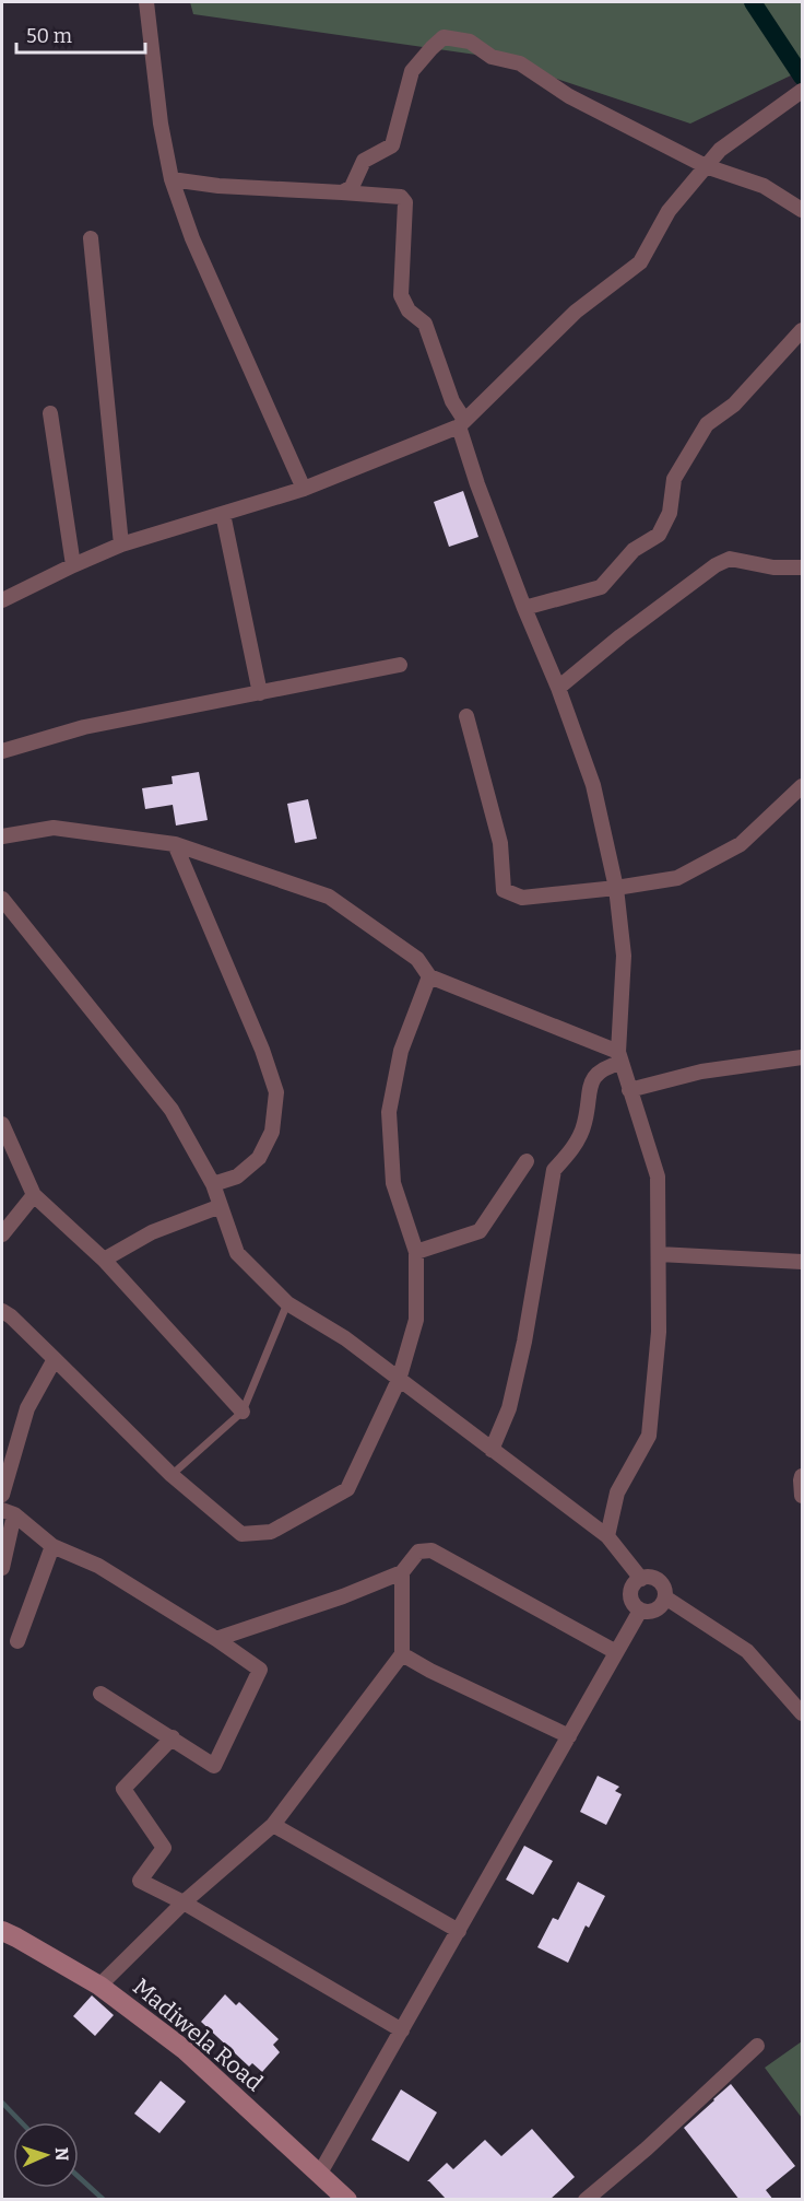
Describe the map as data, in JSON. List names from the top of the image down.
{
  "streets": {
    "main road": ["Madiwela Road"]
  },
  "scale_bar": "50 m",
  "north": "right"
}
